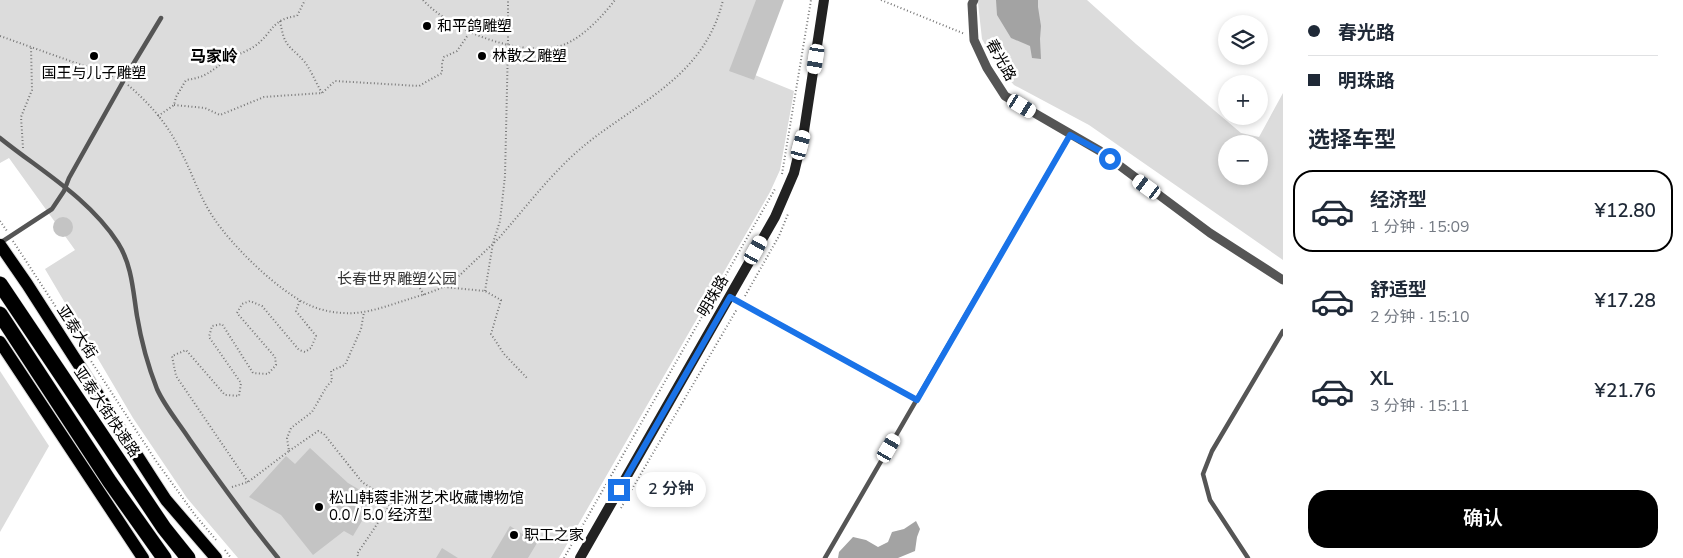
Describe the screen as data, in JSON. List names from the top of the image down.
{
  "streets": {
    "highway": ["亚泰大街快速路"],
    "main road": ["亚泰大街"],
    "street": ["春光路", "明珠路"]
  },
  "districts": ["马家岭"],
  "parks": ["长春世界雕塑公园"],
  "places": [
    "和平鸽雕塑",
    "国王与儿子雕塑",
    "林散之雕塑",
    "松山韩蓉非洲艺术收藏博物馆 0.0 / 5.0 经济型",
    "职工之家"
  ],
  "page": {
    "banner": ["春光路", "明珠路"],
    "map_buttons": ["+", "−"],
    "heading": "选择车型",
    "list": [
      {
        "name": "经济型",
        "note": "1 分钟 · 15:09",
        "value": "¥12.80"
      },
      {
        "name": "舒适型",
        "note": "2 分钟 · 15:10",
        "value": "¥17.28"
      },
      {
        "name": "XL",
        "note": "3 分钟 · 15:11",
        "value": "¥21.76"
      }
    ],
    "bubble": "2 分钟",
    "buttons": "确认"
  }
}
